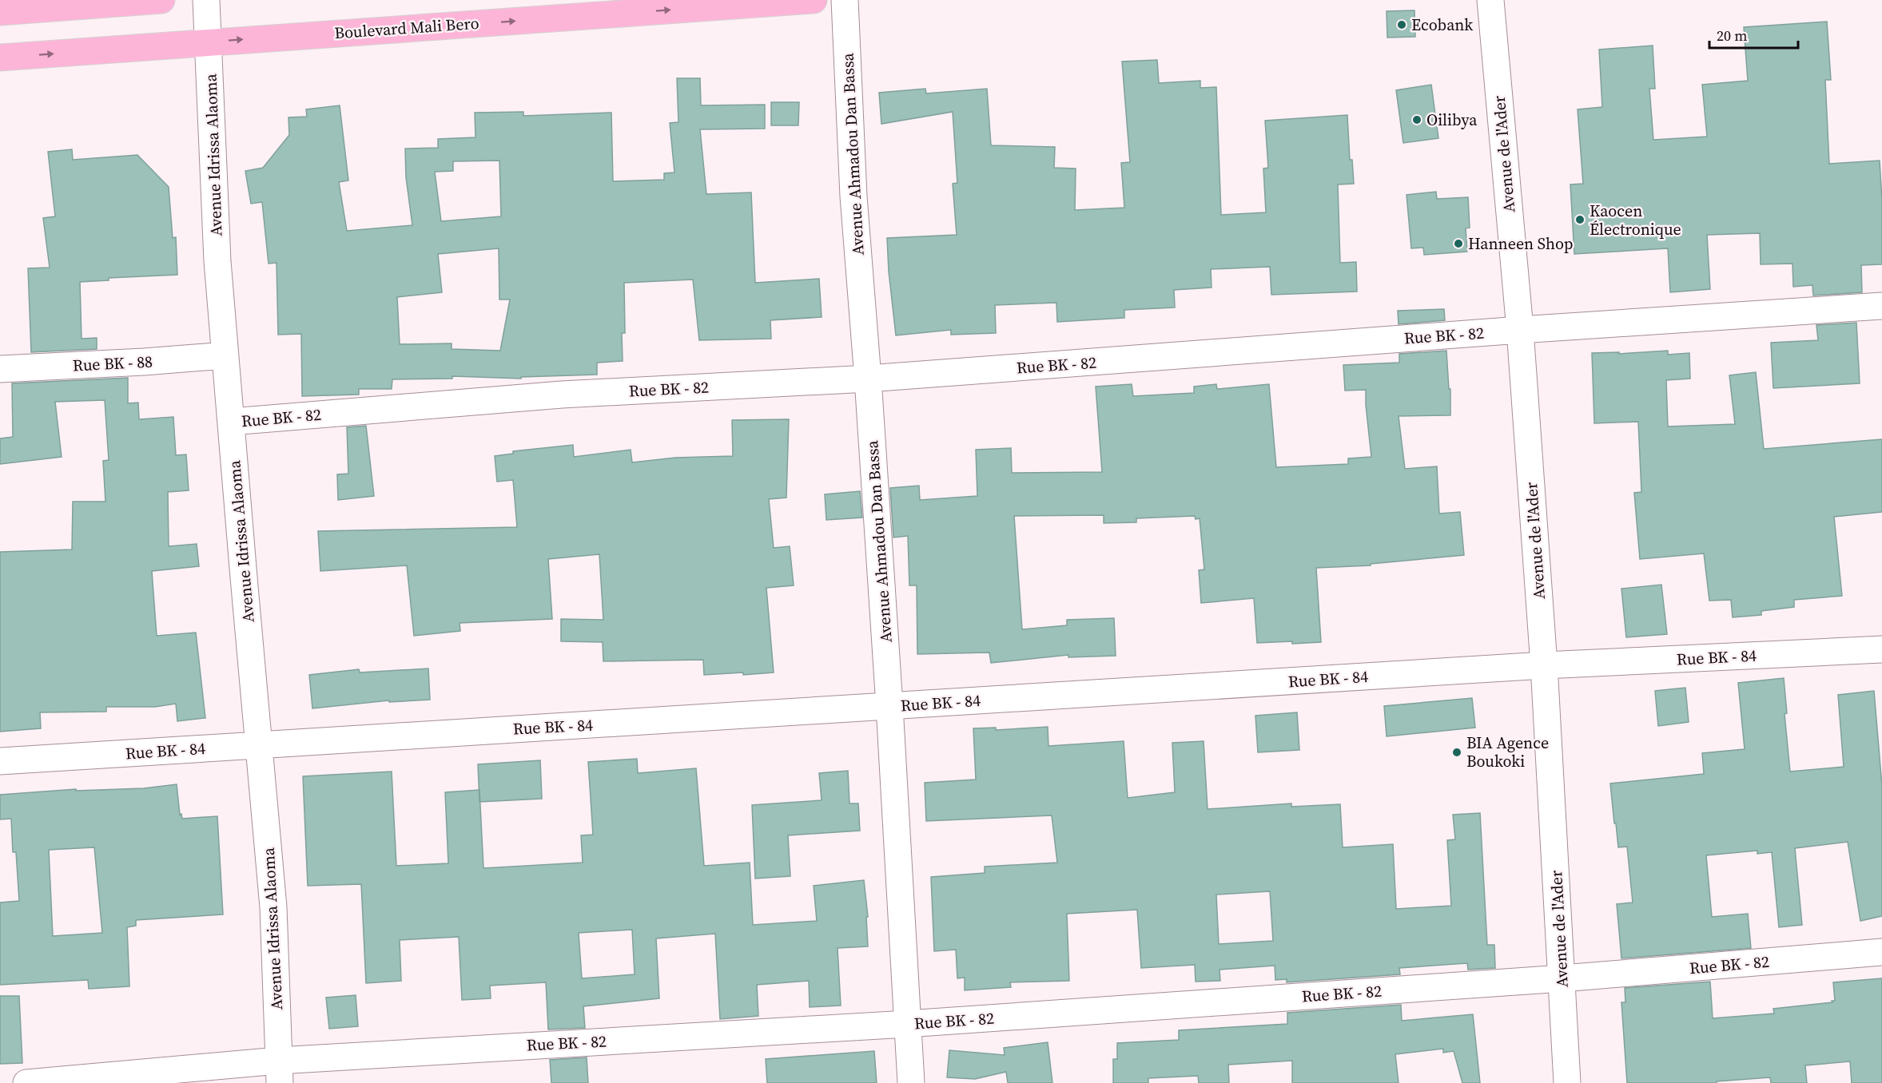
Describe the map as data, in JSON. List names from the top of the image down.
{
  "streets": {
    "main road": ["Boulevard Mali Bero"],
    "street": [
      "Avenue Ahmadou Dan Bassa",
      "Avenue de l'Ader",
      "Avenue Idrissa Alaoma",
      "Rue BK - 82",
      "Rue BK - 88",
      "Rue BK - 84"
    ]
  },
  "crossings": [
    ["Boulevard Mali Bero", "Avenue Idrissa Alaoma"],
    ["Avenue Ahmadou Dan Bassa", "Rue BK - 82"],
    ["Avenue Ahmadou Dan Bassa", "Rue BK - 84"],
    ["Avenue de l'Ader", "Rue BK - 82"],
    ["Avenue de l'Ader", "Rue BK - 84"],
    ["Avenue Idrissa Alaoma", "Rue BK - 82"],
    ["Avenue Idrissa Alaoma", "Rue BK - 88"],
    ["Avenue Idrissa Alaoma", "Rue BK - 84"]
  ],
  "one_way": ["Boulevard Mali Bero"],
  "places": [
    "Ecobank",
    "Oilibya",
    "Kaocen Électronique",
    "Hanneen Shop",
    "BIA Agence Boukoki"
  ],
  "scale_bar": "20 m"
}
